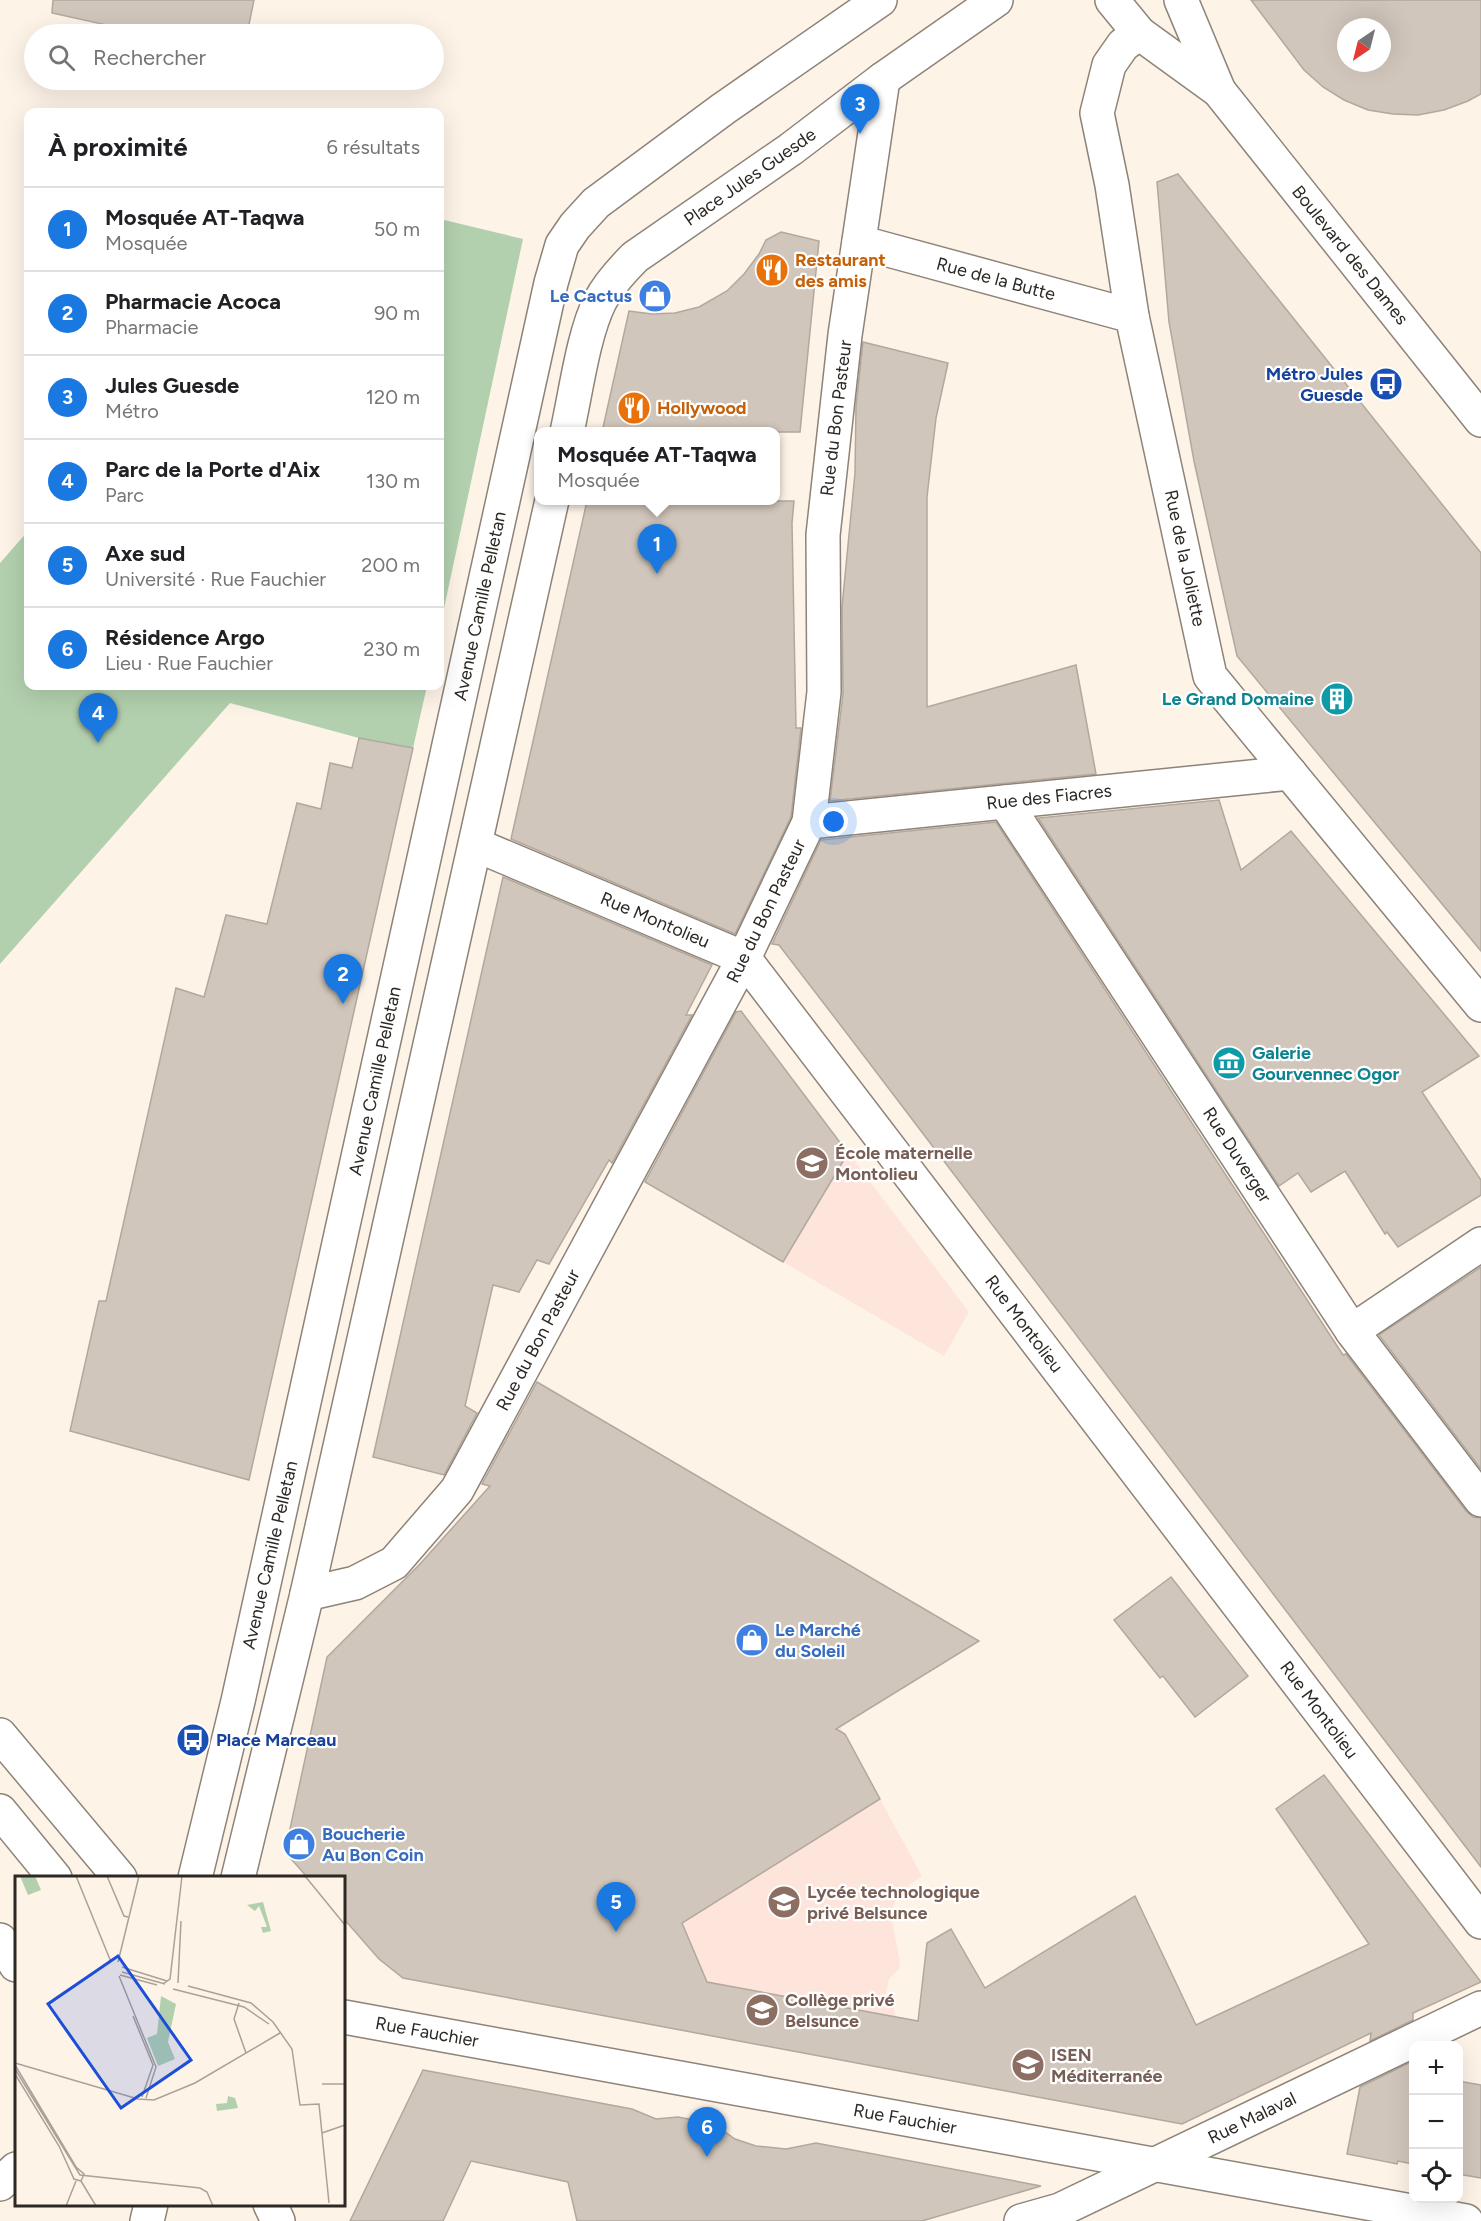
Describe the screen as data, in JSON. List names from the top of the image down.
{
  "streets": {
    "street": [
      "Place Jules Guesde",
      "Boulevard des Dames",
      "Rue de la Butte",
      "Rue du Bon Pasteur",
      "Rue de la Joliette",
      "Avenue Camille Pelletan",
      "Rue des Fiacres",
      "Rue Montolieu",
      "Rue Duverger",
      "Rue Fauchier",
      "Rue Malaval"
    ]
  },
  "crossings": [
    ["Place Jules Guesde", "Rue du Bon Pasteur"],
    ["Boulevard des Dames", "Rue de la Joliette"],
    ["Rue de la Butte", "Rue du Bon Pasteur"],
    ["Rue de la Butte", "Rue de la Joliette"],
    ["Rue du Bon Pasteur", "Rue des Fiacres"],
    ["Rue du Bon Pasteur", "Rue Montolieu"],
    ["Rue de la Joliette", "Rue des Fiacres"],
    ["Rue des Fiacres", "Rue Duverger"],
    ["Rue Fauchier", "Rue Malaval"]
  ],
  "places": {
    "restaurant": ["Restaurant des amis", "Hollywood"],
    "shop": ["Le Cactus", "Le Marché du Soleil", "Boucherie Au Bon Coin"],
    "bus stop": ["Métro Jules Guesde", "Place Marceau"],
    "building": ["Le Grand Domaine"],
    "museum": ["Galerie Gourvennec Ogor"],
    "school or university": [
      "École maternelle Montolieu",
      "Lycée technologique privé Belsunce",
      "Collège privé Belsunce",
      "ISEN Méditerranée"
    ]
  },
  "north": "bottom left",
  "page": {
    "search": "Rechercher",
    "pins": [
      "3",
      "1",
      "4",
      "2",
      "5",
      "6"
    ],
    "heading": ["À proximité", "6 résultats"],
    "list": [
      {
        "mark": "1",
        "name": "Mosquée AT-Taqwa",
        "note": "Mosquée",
        "value": "50 m"
      },
      {
        "mark": "2",
        "name": "Pharmacie Acoca",
        "note": "Pharmacie",
        "value": "90 m"
      },
      {
        "mark": "3",
        "name": "Jules Guesde",
        "note": "Métro",
        "value": "120 m"
      },
      {
        "mark": "4",
        "name": "Parc de la Porte d'Aix",
        "note": "Parc",
        "value": "130 m"
      },
      {
        "mark": "5",
        "name": "Axe sud",
        "note": "Université · Rue Fauchier",
        "value": "200 m"
      },
      {
        "mark": "6",
        "name": "Résidence Argo",
        "note": "Lieu · Rue Fauchier",
        "value": "230 m"
      }
    ],
    "popup": ["Mosquée AT-Taqwa", "Mosquée"],
    "map_buttons": ["+", "−"]
  }
}
